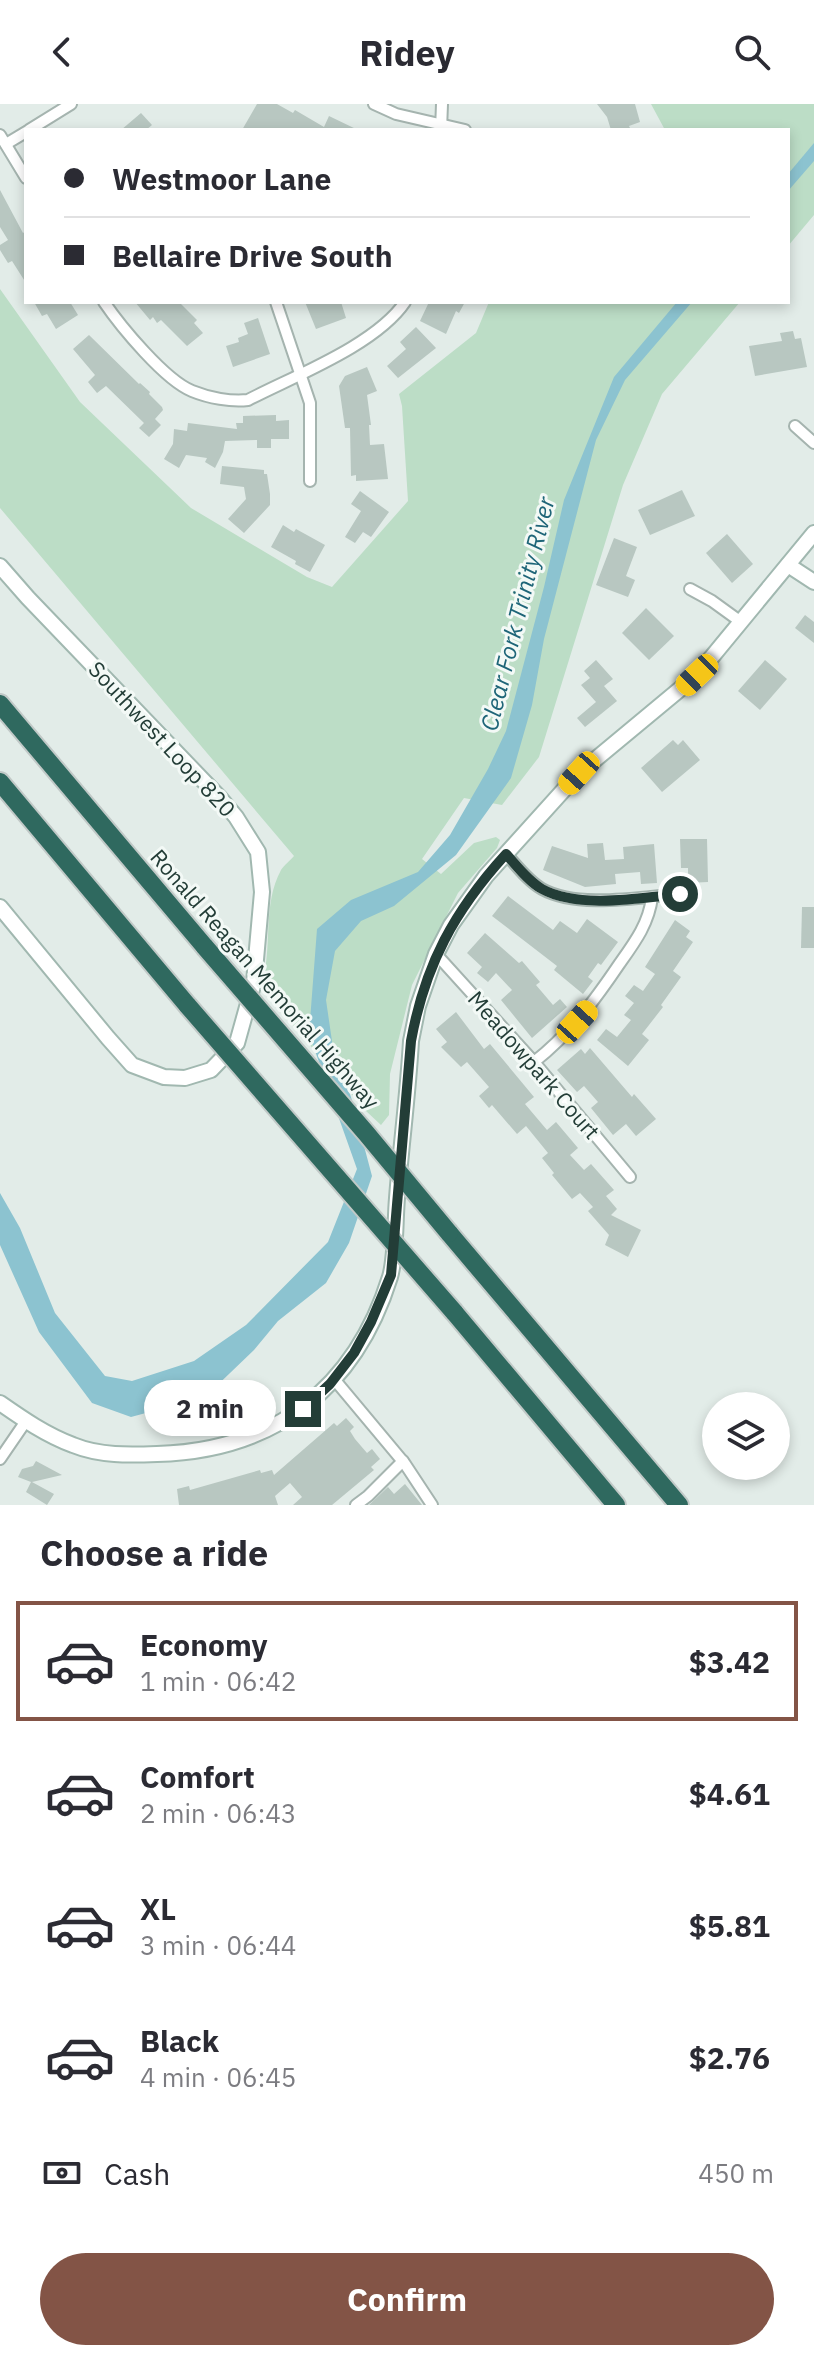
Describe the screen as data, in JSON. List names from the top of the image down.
{
  "streets": {
    "highway": ["Ronald Reagan Memorial Highway"],
    "street": ["Southwest Loop 820", "Meadowpark Court"]
  },
  "water": ["Clear Fork Trinity River"],
  "page": {
    "header": "Ridey",
    "banner": ["Westmoor Lane", "Bellaire Drive South"],
    "bubble": "2 min",
    "heading": "Choose a ride",
    "list": [
      {
        "name": "Economy",
        "note": "1 min · 06:42",
        "value": "$3.42"
      },
      {
        "name": "Comfort",
        "note": "2 min · 06:43",
        "value": "$4.61"
      },
      {
        "name": "XL",
        "note": "3 min · 06:44",
        "value": "$5.81"
      },
      {
        "name": "Black",
        "note": "4 min · 06:45",
        "value": "$2.76"
      }
    ],
    "pay": ["Cash", "450 m"],
    "buttons": "Confirm"
  }
}
